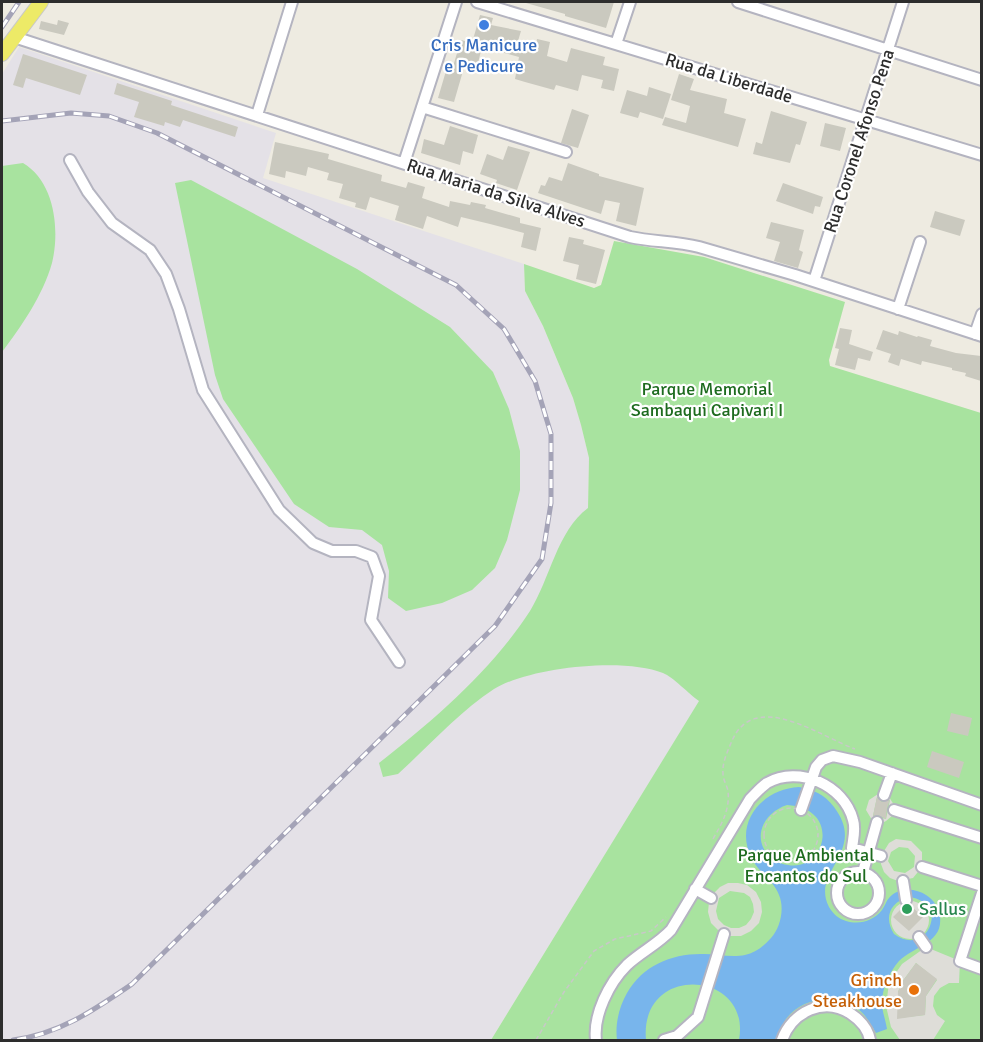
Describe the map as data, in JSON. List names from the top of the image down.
{
  "streets": {
    "street": ["Rua da Liberdade", "Rua Coronel Afonso Pena", "Rua Maria da Silva Alves"]
  },
  "crossings": [
    ["Rua da Liberdade", "Rua Coronel Afonso Pena"],
    ["Rua Coronel Afonso Pena", "Rua Maria da Silva Alves"]
  ],
  "parks": ["Parque Memorial Sambaqui Capivari I", "Parque Ambiental Encantos do Sul"],
  "places": ["Cris Manicure e Pedicure", "Sallus", "Grinch Steakhouse"]
}
